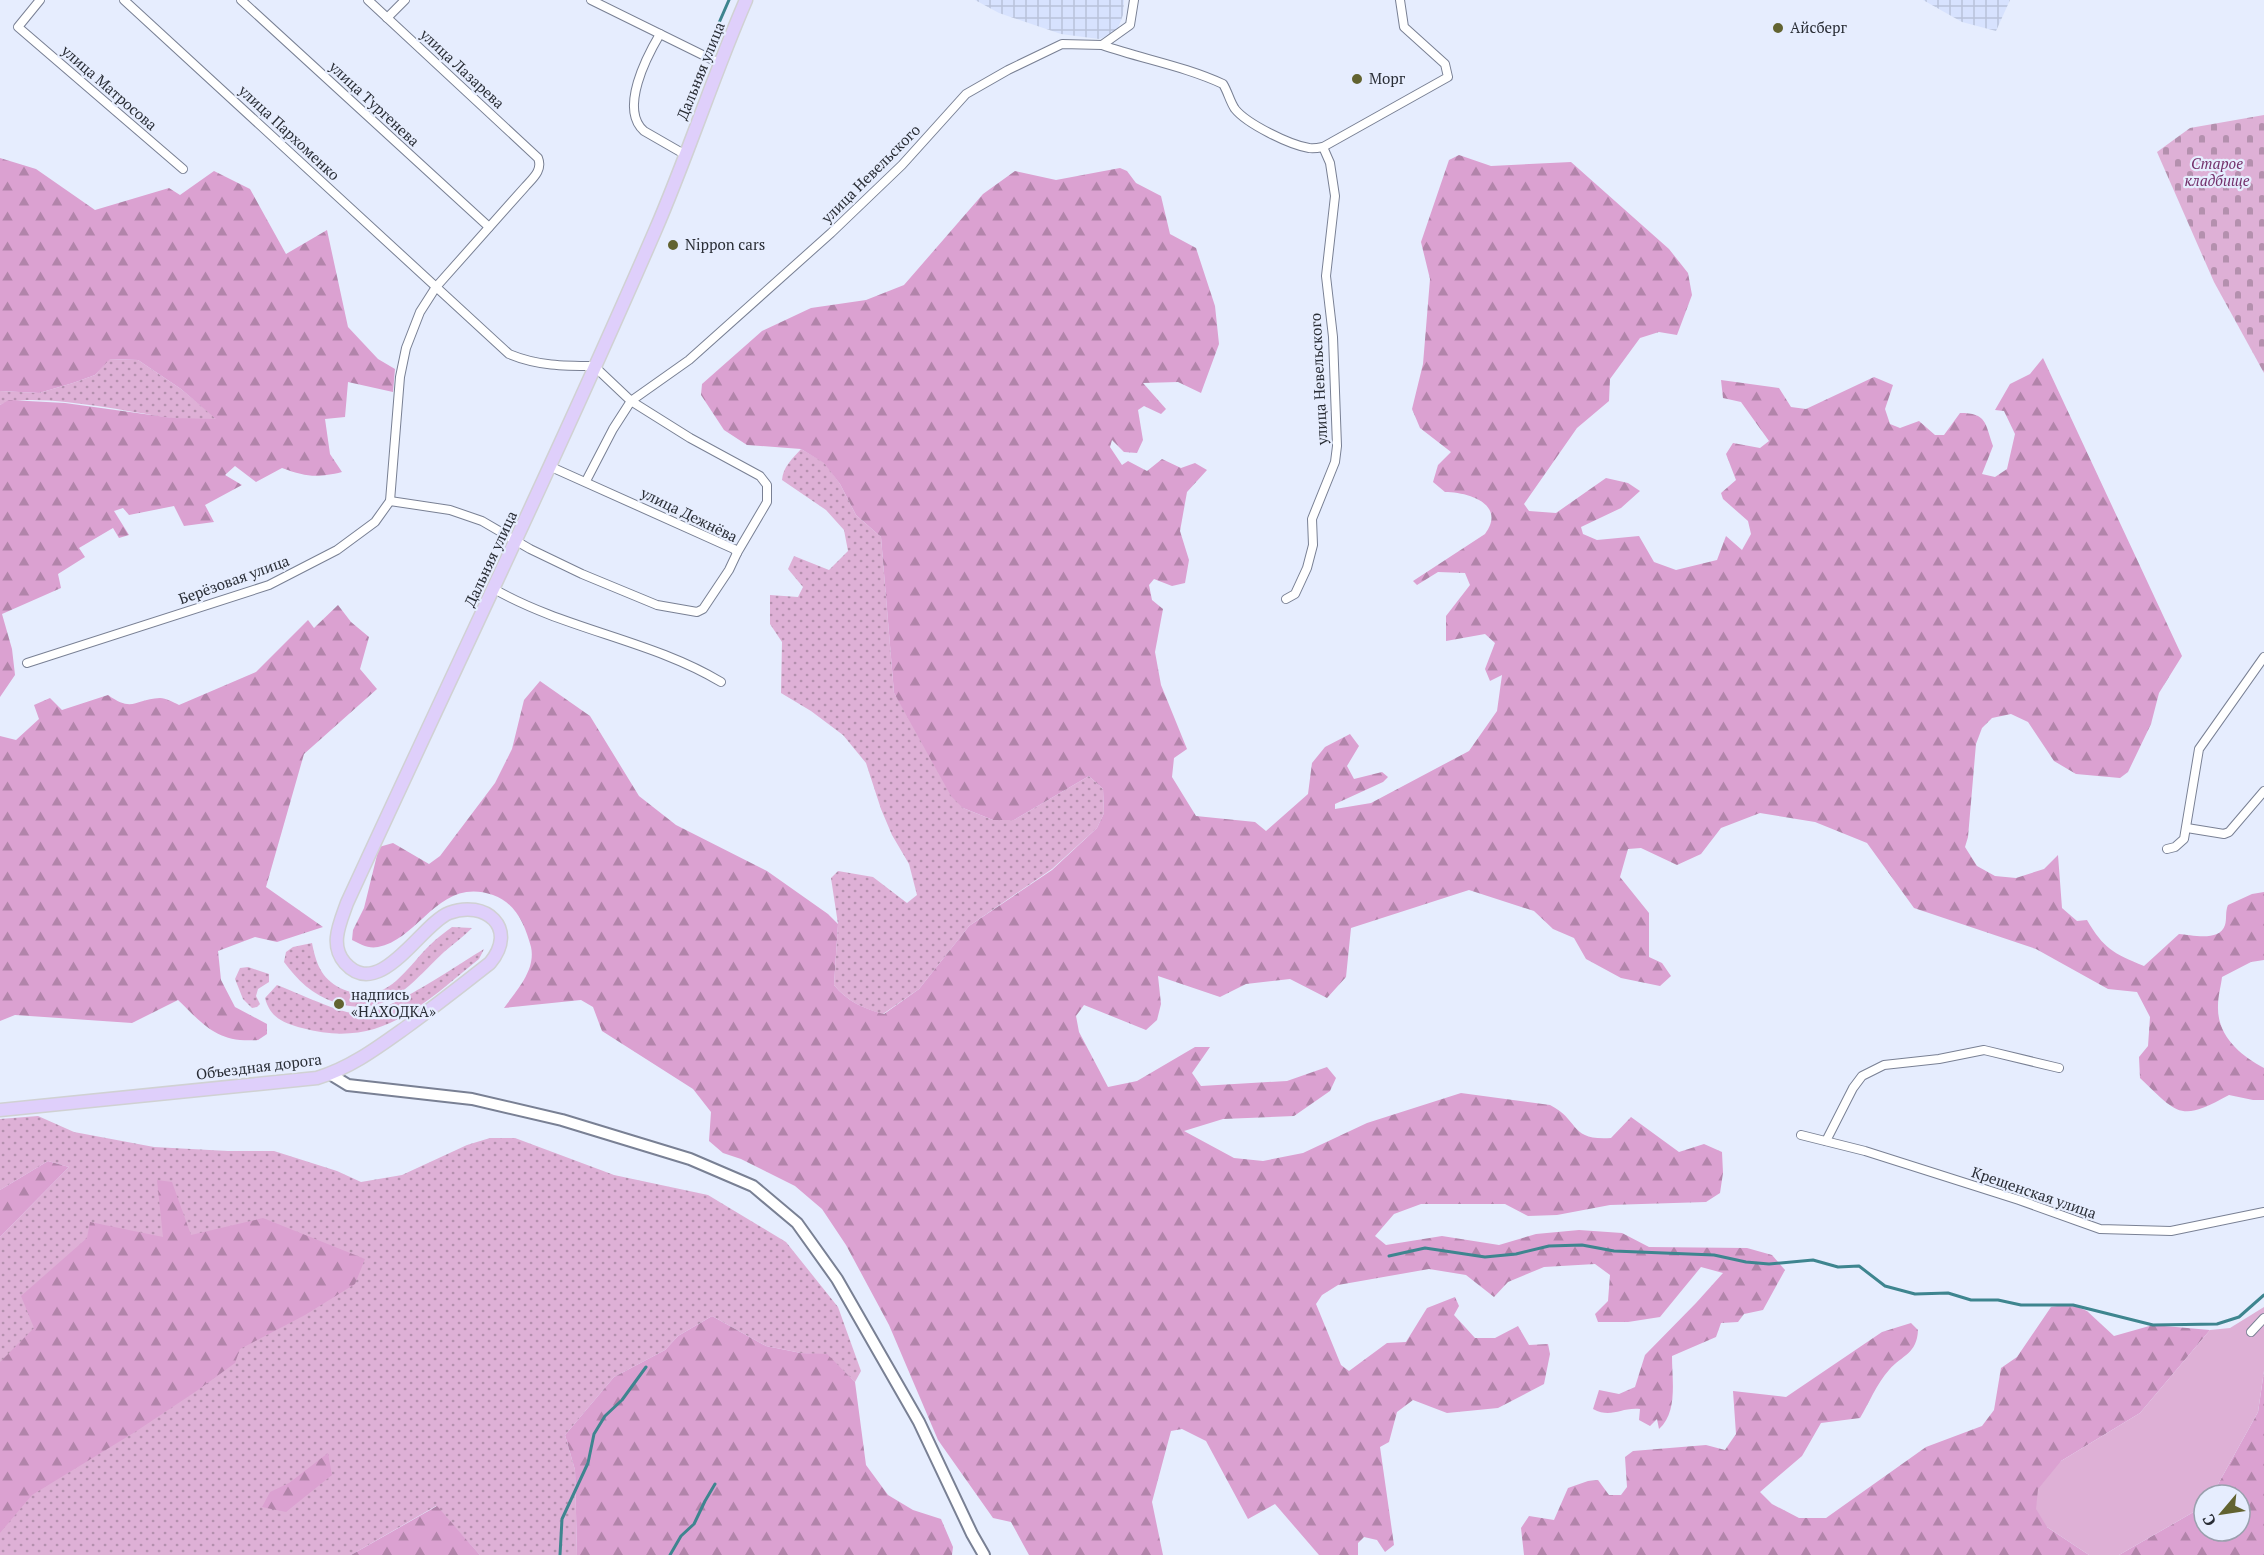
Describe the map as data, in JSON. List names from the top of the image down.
{
  "streets": {
    "main road": ["Дальняя улица", "Объездная дорога"],
    "street": [
      "улица Лазарева",
      "улица Матросова",
      "улица Тургенева",
      "улица Пархоменко",
      "улица Невельского",
      "улица Дежнёва",
      "Берёзовая улица",
      "Крещенская улица"
    ]
  },
  "crossings": [
    ["улица Лазарева", "улица Тургенева"],
    ["Дальняя улица", "улица Пархоменко"],
    ["Дальняя улица", "улица Дежнёва"],
    ["Дальняя улица", "Объездная дорога"]
  ],
  "parks": ["Старое кладбище"],
  "places": [
    "Айсберг",
    "Морг",
    "Nippon cars",
    "надпись «НАХОДКА»"
  ],
  "north": "bottom left"
}
